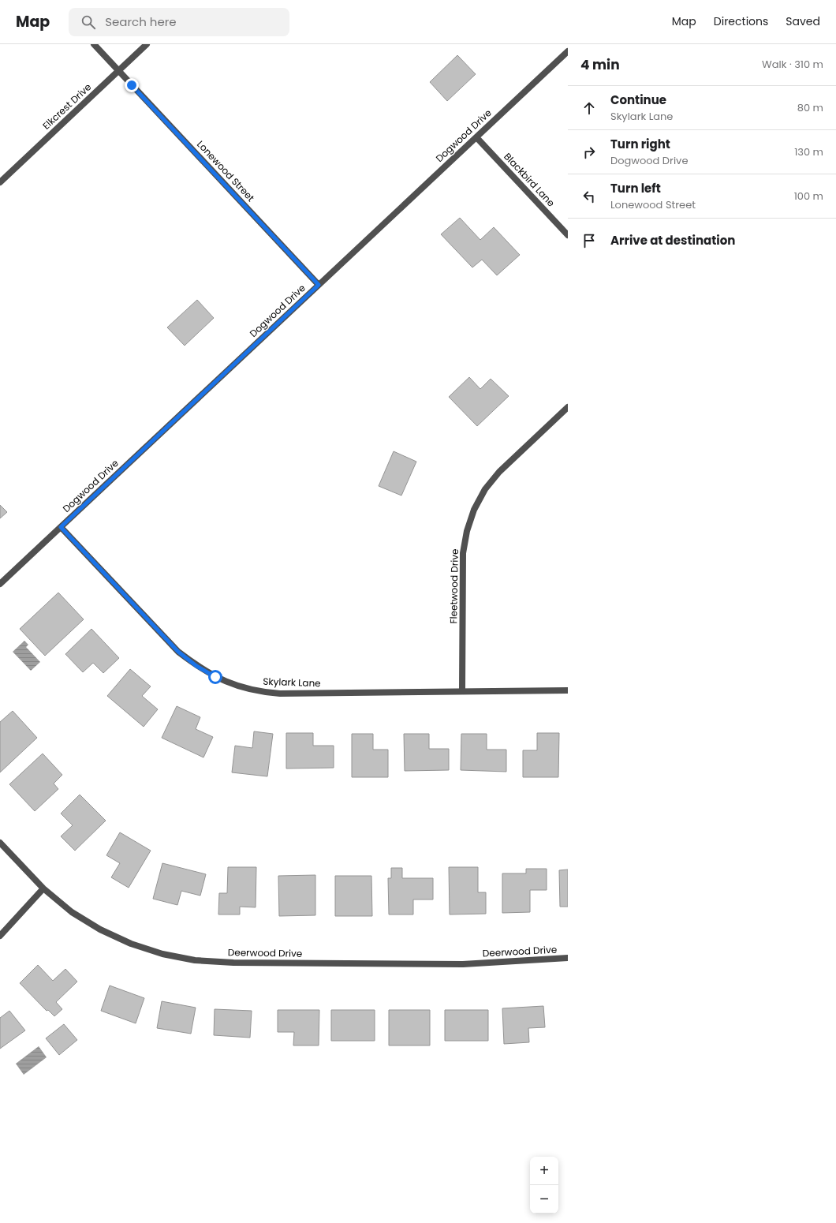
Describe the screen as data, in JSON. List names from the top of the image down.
{
  "streets": {
    "street": [
      "Elkcrest Drive",
      "Dogwood Drive",
      "Lonewood Street",
      "Blackbird Lane",
      "Fleetwood Drive",
      "Skylark Lane",
      "Deerwood Drive"
    ]
  },
  "crossings": [
    ["Elkcrest Drive", "Lonewood Street"],
    ["Dogwood Drive", "Lonewood Street"],
    ["Dogwood Drive", "Blackbird Lane"],
    ["Dogwood Drive", "Skylark Lane"],
    ["Fleetwood Drive", "Skylark Lane"]
  ],
  "page": {
    "header": "Map",
    "search": "Search here",
    "nav": ["Map", "Directions", "Saved"],
    "heading": ["4 min", "Walk · 310 m"],
    "list": [
      ["Continue", "Skylark Lane", "80 m"],
      ["Turn right", "Dogwood Drive", "130 m"],
      ["Turn left", "Lonewood Street", "100 m"],
      "Arrive at destination"
    ],
    "map_buttons": ["+", "−"]
  }
}
